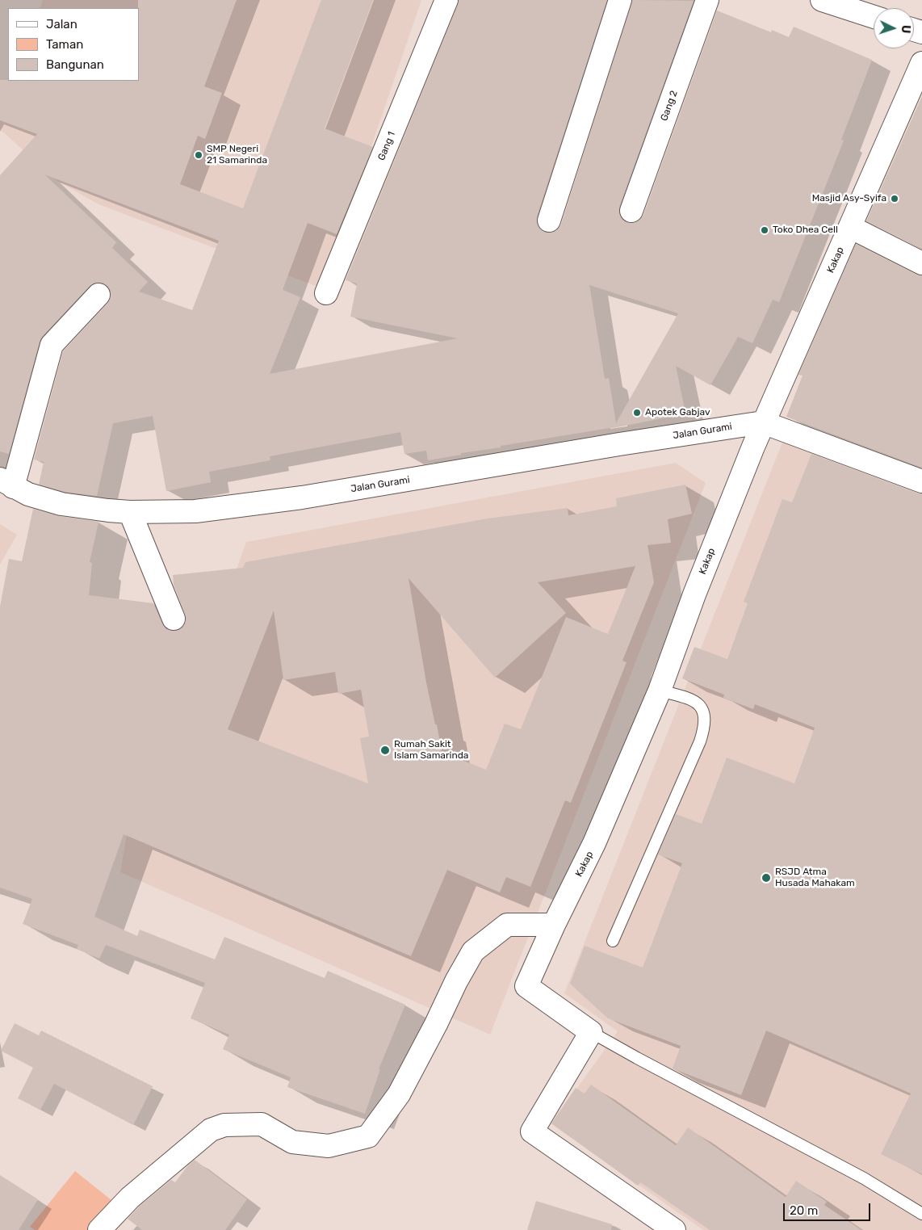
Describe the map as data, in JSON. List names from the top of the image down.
{
  "streets": {
    "street": [
      "Gang 2",
      "Gang 1",
      "Kakap",
      "Jalan Gurami"
    ]
  },
  "crossings": [
    ["Kakap", "Jalan Gurami"]
  ],
  "places": [
    "SMP Negeri 21 Samarinda",
    "Masjid Asy-Syifa",
    "Toko Dhea Cell",
    "Apotek Gabjav",
    "Rumah Sakit Islam Samarinda",
    "RSJD Atma Husada Mahakam"
  ],
  "legend": ["Jalan", "Taman", "Bangunan"],
  "scale_bar": "20 m",
  "north": "right"
}
